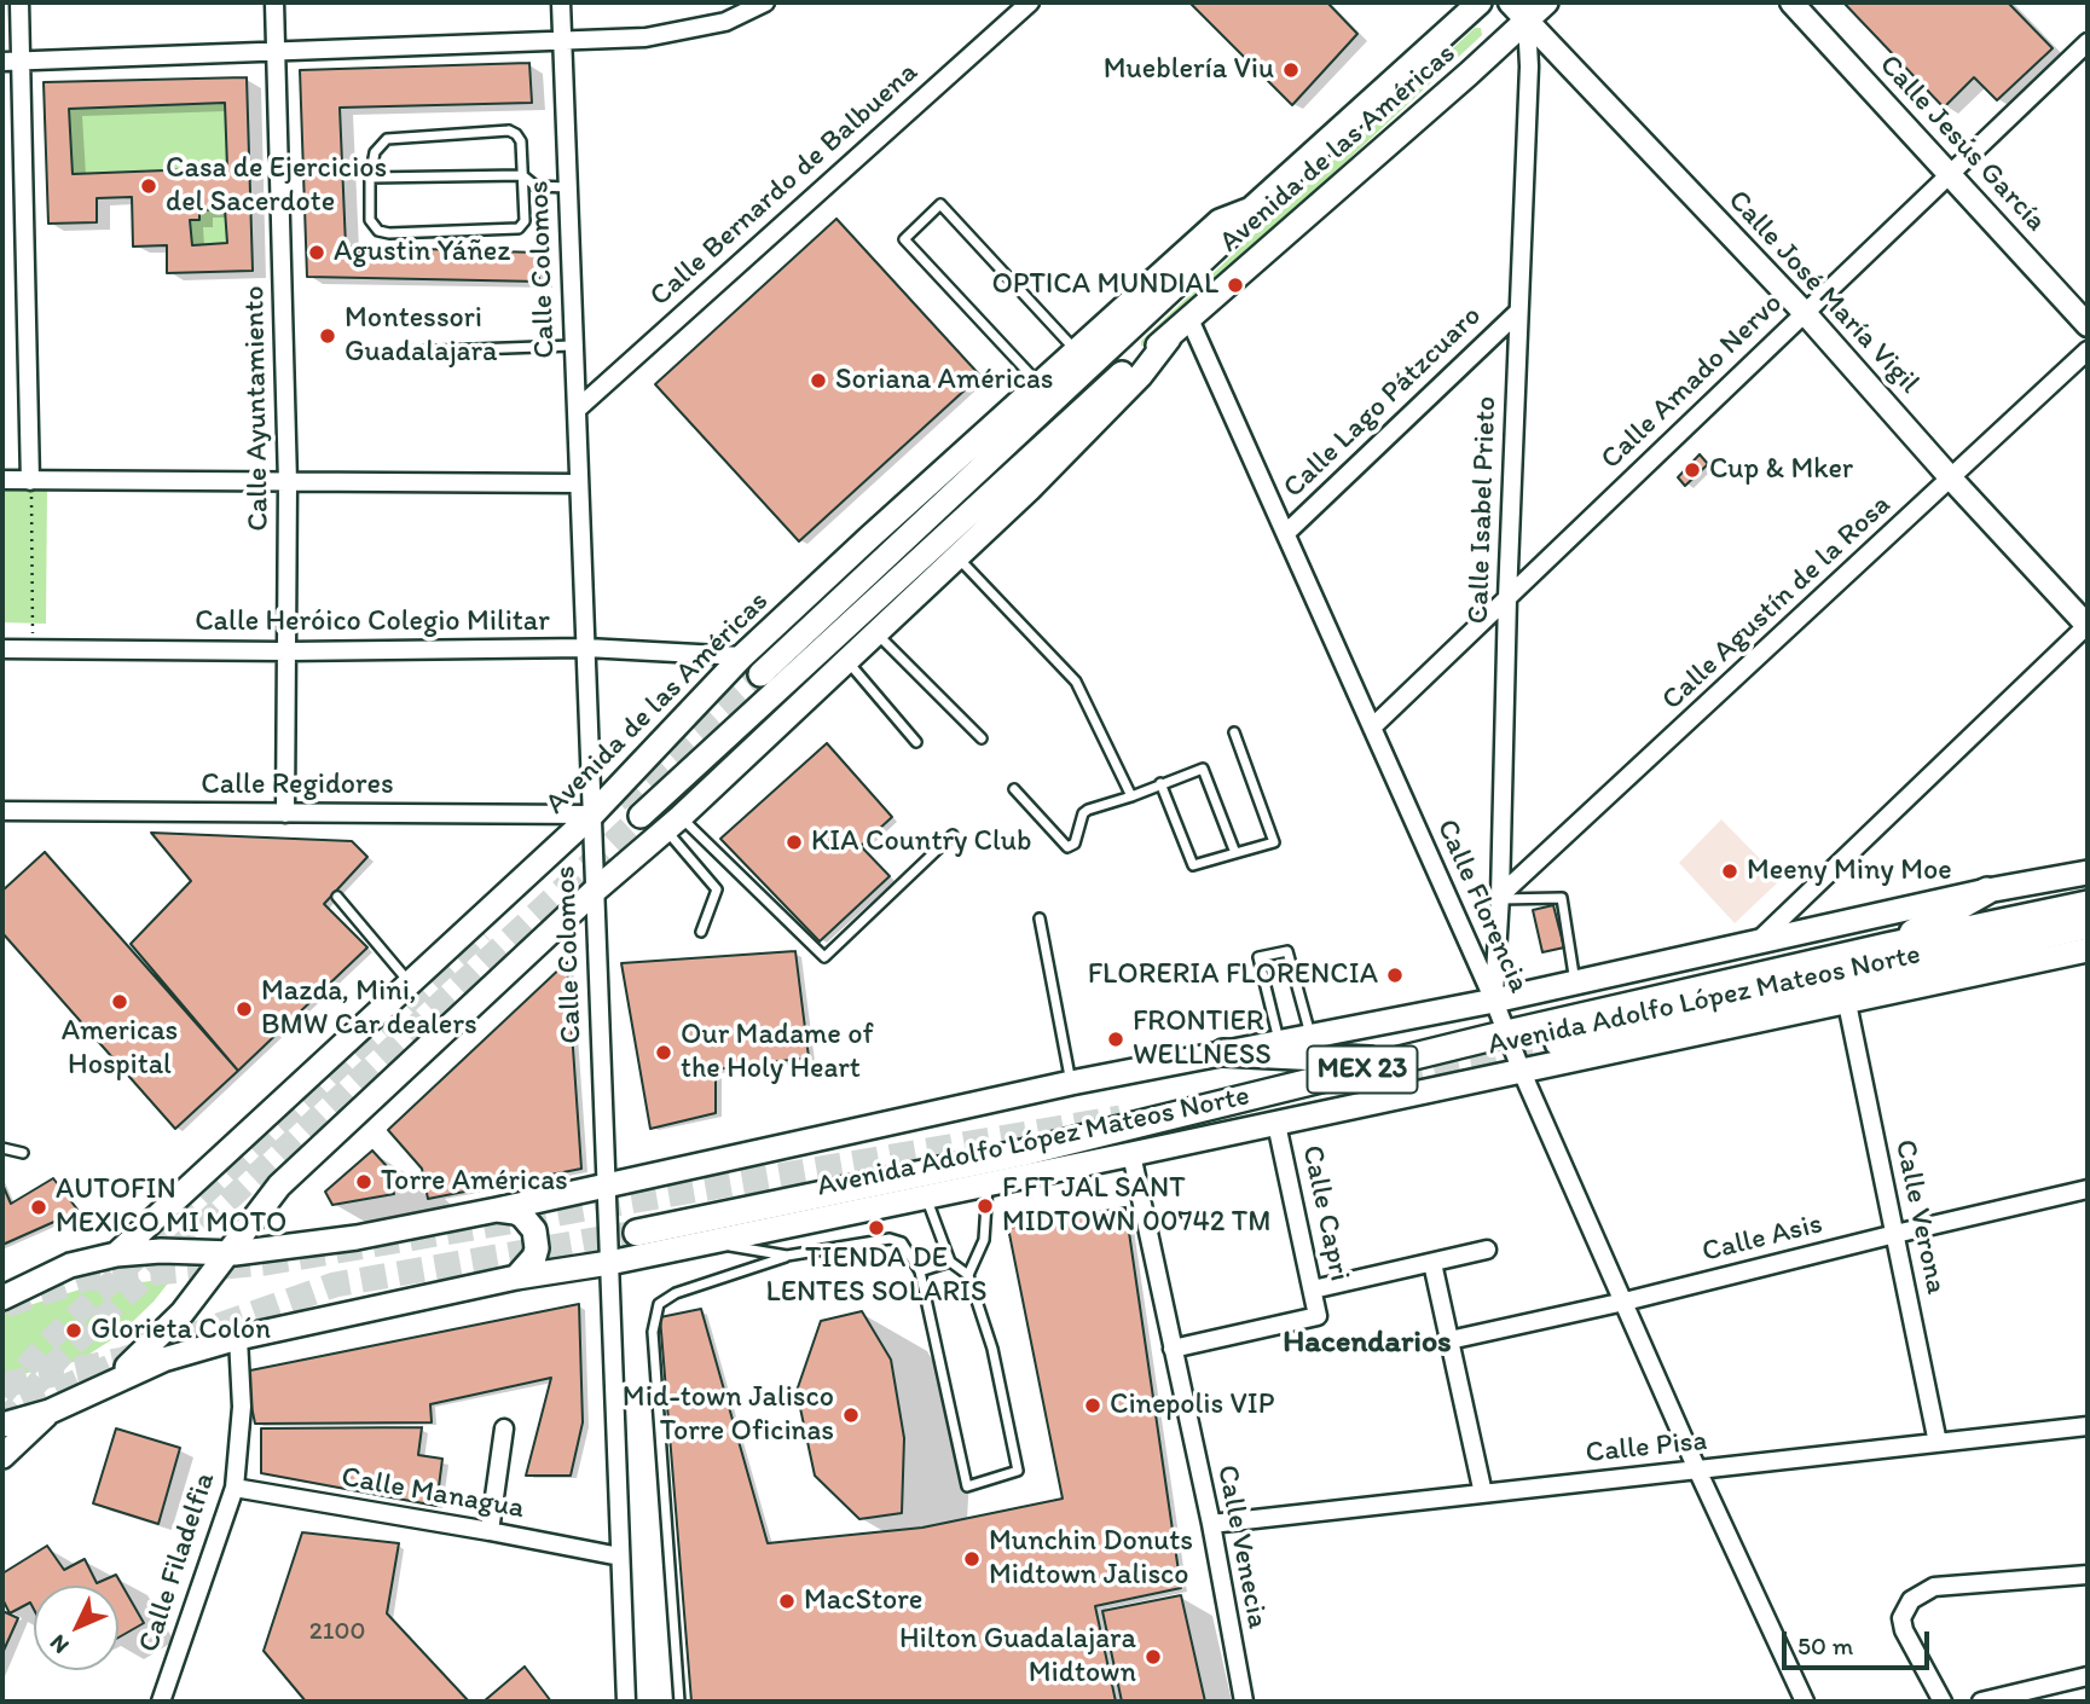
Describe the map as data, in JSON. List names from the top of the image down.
{
  "streets": {
    "main road": ["Avenida de las Américas", "Avenida Adolfo López Mateos Norte", "MEX 23"],
    "street": [
      "Calle Jesús García",
      "Calle Bernardo de Balbuena",
      "Calle Colomos",
      "Calle José María Vigil",
      "Calle Amado Nervo",
      "Calle Lago Pátzcuaro",
      "Calle Ayuntamiento",
      "Calle Isabel Prieto",
      "Calle Agustín de la Rosa",
      "Calle Heróico Colegio Militar",
      "Calle Regidores",
      "Calle Florencia",
      "Calle Capri",
      "Calle Verona",
      "Calle Asis",
      "Calle Pisa",
      "Calle Managua",
      "Calle Venecia",
      "Calle Filadelfia"
    ]
  },
  "crossings": [
    ["Calle Jesús García", "Calle Amado Nervo"],
    ["Avenida de las Américas", "Calle Colomos"],
    ["Avenida de las Américas", "Calle José María Vigil"],
    ["Avenida de las Américas", "Calle Isabel Prieto"],
    ["Avenida de las Américas", "Calle Heróico Colegio Militar"],
    ["Avenida de las Américas", "Calle Regidores"],
    ["Avenida de las Américas", "Calle Florencia"],
    ["Avenida de las Américas", "Avenida Adolfo López Mateos Norte"],
    ["Calle Bernardo de Balbuena", "Calle Colomos"],
    ["Calle Colomos", "Calle Heróico Colegio Militar"],
    ["Calle Colomos", "Calle Regidores"],
    ["Calle Colomos", "Avenida Adolfo López Mateos Norte"],
    ["Calle Colomos", "Calle Managua"],
    ["Calle José María Vigil", "Calle Amado Nervo"],
    ["Calle José María Vigil", "Calle Isabel Prieto"],
    ["Calle José María Vigil", "Calle Agustín de la Rosa"],
    ["Calle Amado Nervo", "Calle Isabel Prieto"],
    ["Calle Amado Nervo", "Calle Florencia"],
    ["Calle Lago Pátzcuaro", "Calle Isabel Prieto"],
    ["Calle Lago Pátzcuaro", "Calle Florencia"],
    ["Calle Ayuntamiento", "Calle Heróico Colegio Militar"],
    ["Calle Ayuntamiento", "Calle Regidores"],
    ["Calle Isabel Prieto", "Calle Agustín de la Rosa"],
    ["Calle Isabel Prieto", "Calle Florencia"],
    ["Calle Isabel Prieto", "Avenida Adolfo López Mateos Norte"],
    ["Calle Florencia", "Avenida Adolfo López Mateos Norte"],
    ["Calle Florencia", "Calle Asis"],
    ["Calle Florencia", "Calle Pisa"],
    ["Avenida Adolfo López Mateos Norte", "Calle Capri"],
    ["Avenida Adolfo López Mateos Norte", "Calle Verona"],
    ["Avenida Adolfo López Mateos Norte", "Calle Venecia"],
    ["Avenida Adolfo López Mateos Norte", "Calle Filadelfia"],
    ["Calle Capri", "Calle Venecia"],
    ["Calle Verona", "Calle Asis"],
    ["Calle Verona", "Calle Pisa"],
    ["Calle Pisa", "Calle Venecia"],
    ["Calle Managua", "Calle Filadelfia"]
  ],
  "districts": ["Hacendarios"],
  "places": [
    "Mueblería Viu",
    "Casa de Ejercicios del Sacerdote",
    "Agustin Yáñez",
    "OPTICA MUNDIAL",
    "Montessori Guadalajara",
    "Soriana Américas",
    "Cup & Mker",
    "KIA Country Club",
    "Meeny Miny Moe",
    "FLORERIA FLORENCIA",
    "Americas Hospital",
    "Mazda, Mini, BMW Car dealers",
    "FRONTIER WELLNESS",
    "Our Madame of the Holy Heart",
    "Torre Américas",
    "F FT JAL SANT MIDTOWN 00742 TM",
    "AUTOFIN MEXICO MI MOTO",
    "TIENDA DE LENTES SOLARIS",
    "Glorieta Colón",
    "Cinepolis VIP",
    "Mid-town Jalisco Torre Oficinas",
    "Munchin Donuts Midtown Jalisco",
    "MacStore",
    "Hilton Guadalajara Midtown"
  ],
  "house_numbers": ["2100"],
  "scale_bar": "50 m",
  "north": "bottom left"
}
